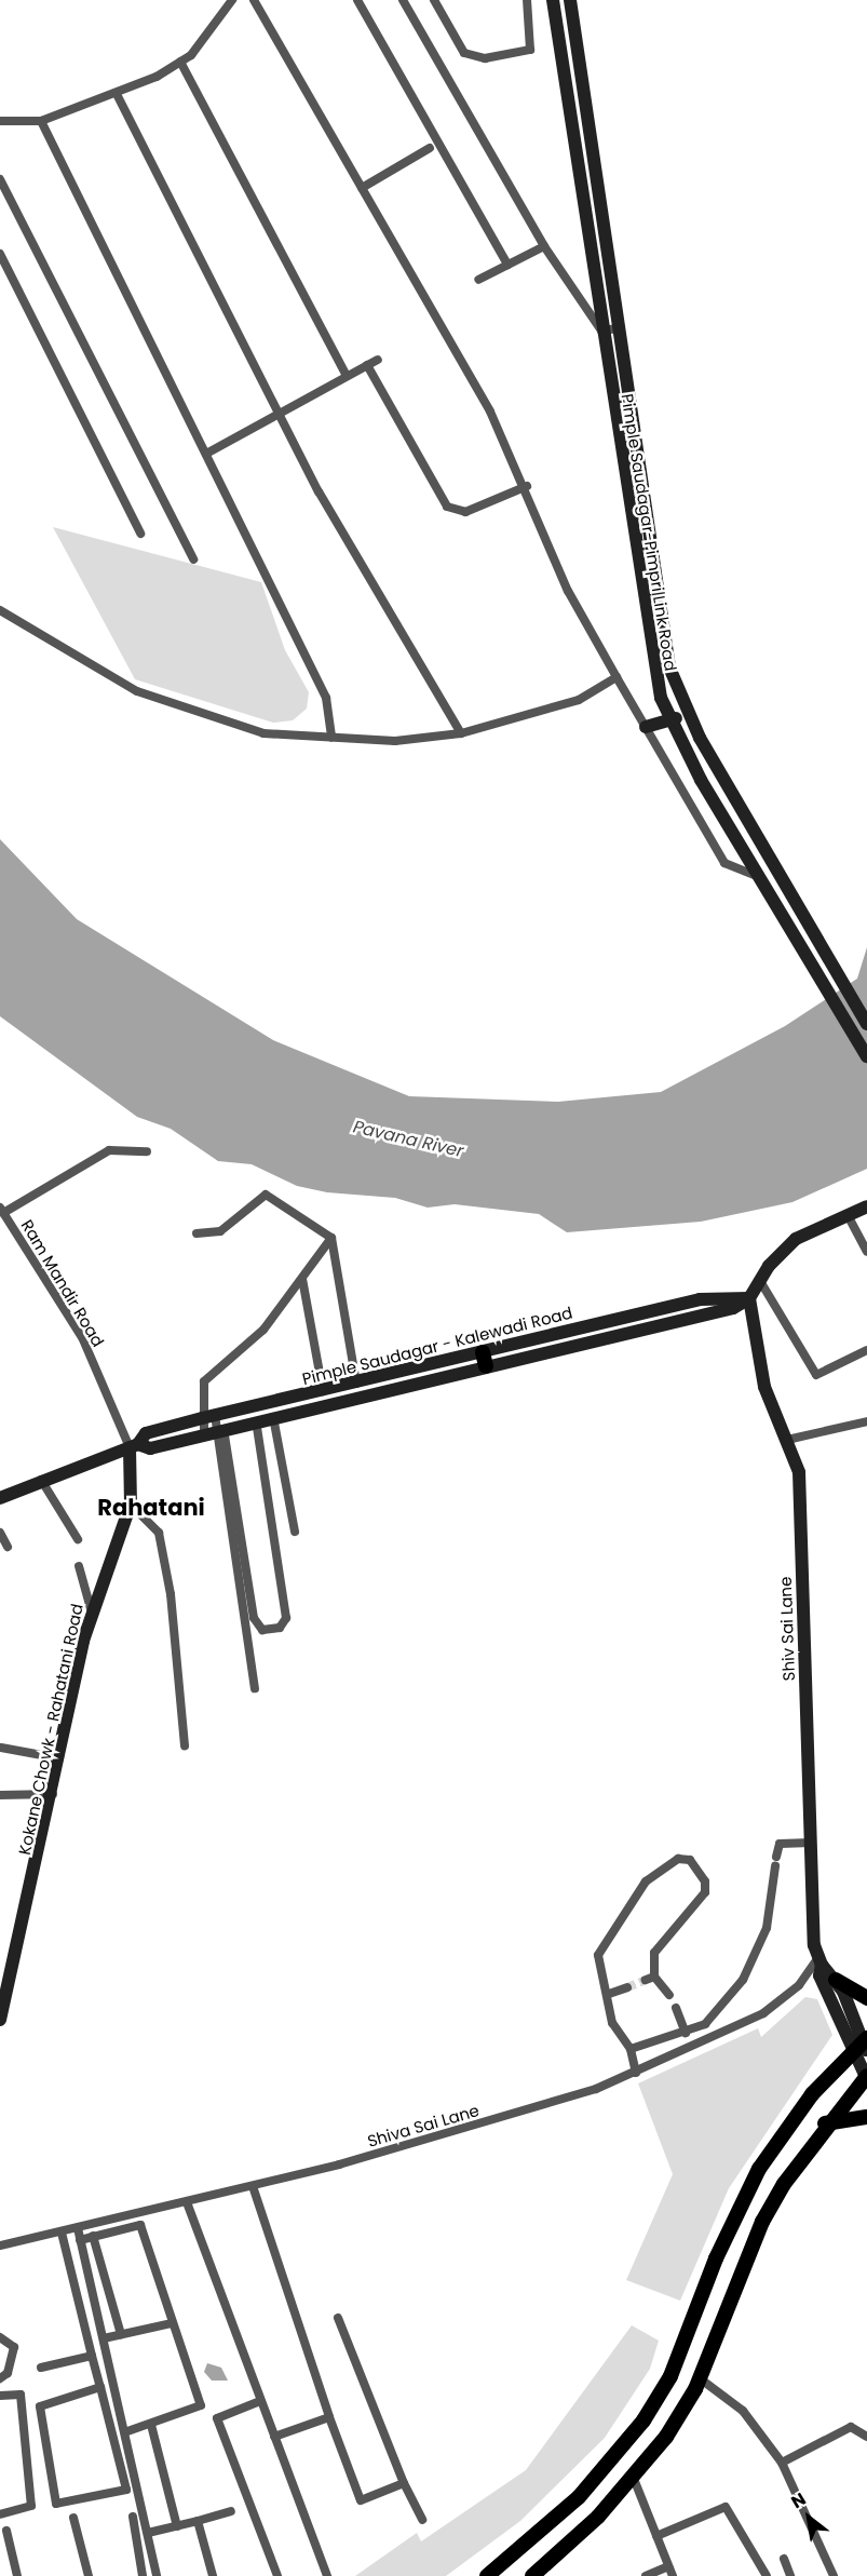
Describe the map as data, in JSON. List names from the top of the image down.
{
  "streets": {
    "street": [
      "Pimple Saudagar-Pimpri Link Road",
      "Ram Mandir Road",
      "Pimple Saudagar - Kalewadi Road",
      "Shiv Sai Lane",
      "Kokane Chowk - Rahatani Road",
      "Shiva Sai Lane"
    ]
  },
  "crossings": [
    ["Ram Mandir Road", "Pimple Saudagar - Kalewadi Road"],
    ["Ram Mandir Road", "Kokane Chowk - Rahatani Road"],
    ["Pimple Saudagar - Kalewadi Road", "Shiv Sai Lane"],
    ["Pimple Saudagar - Kalewadi Road", "Kokane Chowk - Rahatani Road"],
    ["Shiv Sai Lane", "Shiva Sai Lane"]
  ],
  "districts": ["Rahatani"],
  "water": ["Pavana River"],
  "north": "top left"
}
